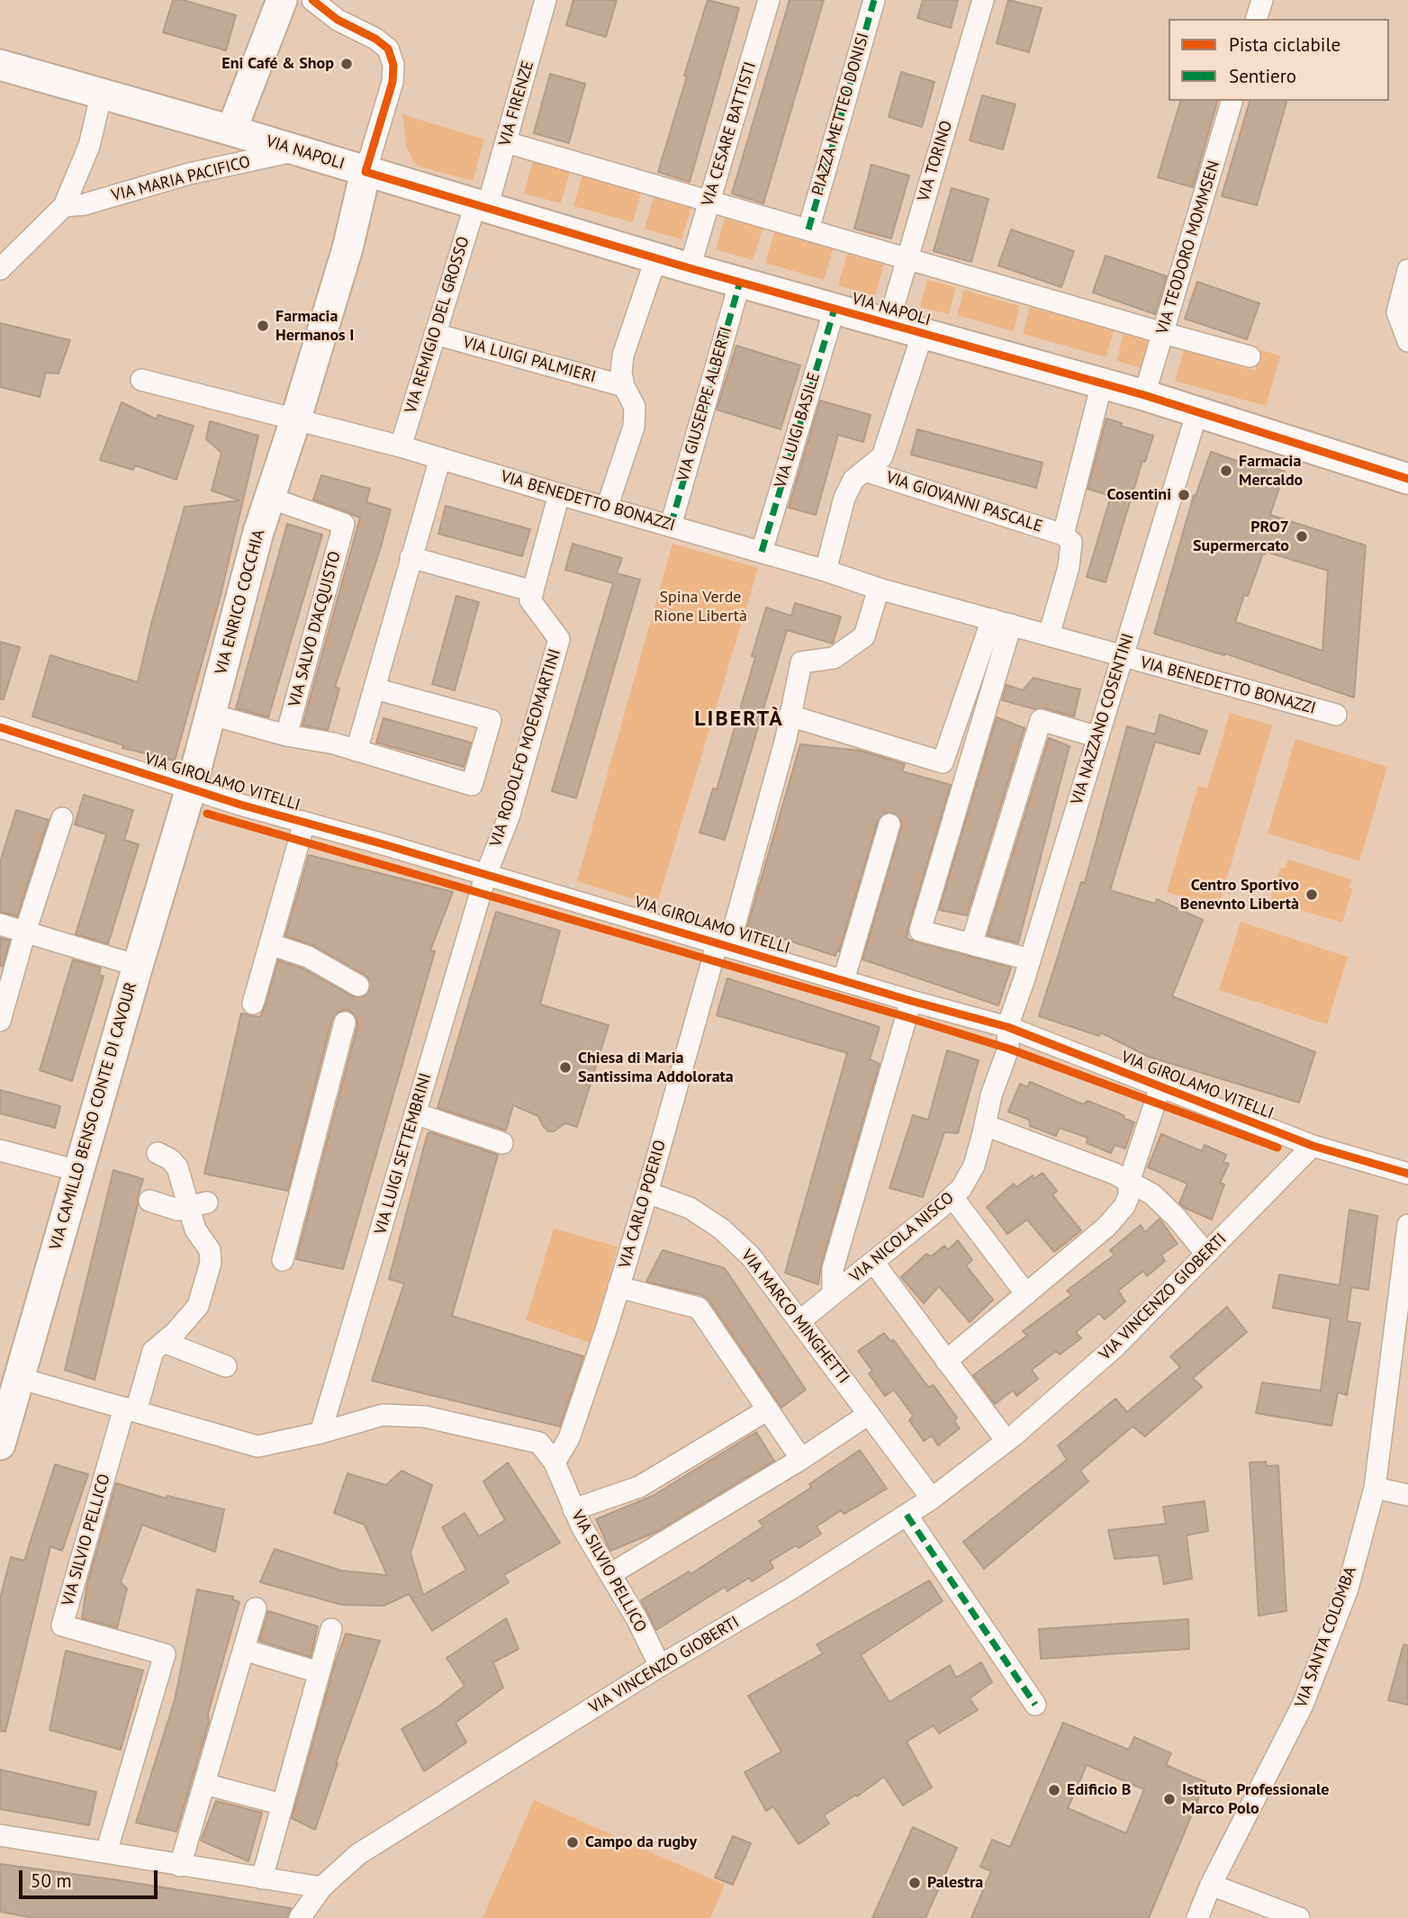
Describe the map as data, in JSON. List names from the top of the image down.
{
  "streets": {
    "main road": ["VIA NAPOLI", "VIA ENRICO COCCHIA", "VIA CAMILLO BENSO CONTE DI CAVOUR"],
    "street": [
      "VIA FIRENZE",
      "PIAZZA METTEO DONISI",
      "VIA CESARE BATTISTI",
      "VIA TORINO",
      "VIA MARIA PACIFICO",
      "VIA TEODORO MOMMSEN",
      "VIA REMIGIO DEL GROSSO",
      "VIA LUIGI PALMIERI",
      "VIA GIUSEPPE ALBERTI",
      "VIA LUIGI BASILE",
      "VIA BENEDETTO BONAZZI",
      "VIA GIOVANNI PASCALE",
      "VIA SALVO D'ACQUISTO",
      "VIA NAZZANO COSENTINI",
      "VIA RODOLFO MOEOMARTINI",
      "VIA GIROLAMO VITELLI",
      "VIA LUIGI SETTEMBRINI",
      "VIA CARLO POERIO",
      "VIA NICOLA NISCO",
      "VIA VINCENZO GIOBERTI",
      "VIA MARCO MINGHETTI",
      "VIA SILVIO PELLICO",
      "VIA SANTA COLOMBA"
    ]
  },
  "crossings": [
    ["VIA FIRENZE", "VIA NAPOLI"],
    ["VIA FIRENZE", "VIA REMIGIO DEL GROSSO"],
    ["VIA CESARE BATTISTI", "VIA NAPOLI"],
    ["VIA NAPOLI", "VIA TORINO"],
    ["VIA NAPOLI", "VIA MARIA PACIFICO"],
    ["VIA NAPOLI", "VIA TEODORO MOMMSEN"],
    ["VIA NAPOLI", "VIA REMIGIO DEL GROSSO"],
    ["VIA NAPOLI", "VIA GIUSEPPE ALBERTI"],
    ["VIA NAPOLI", "VIA LUIGI BASILE"],
    ["VIA NAPOLI", "VIA ENRICO COCCHIA"],
    ["VIA NAPOLI", "VIA NAZZANO COSENTINI"],
    ["VIA REMIGIO DEL GROSSO", "VIA LUIGI PALMIERI"],
    ["VIA REMIGIO DEL GROSSO", "VIA BENEDETTO BONAZZI"],
    ["VIA GIUSEPPE ALBERTI", "VIA BENEDETTO BONAZZI"],
    ["VIA LUIGI BASILE", "VIA BENEDETTO BONAZZI"],
    ["VIA BENEDETTO BONAZZI", "VIA ENRICO COCCHIA"],
    ["VIA BENEDETTO BONAZZI", "VIA NAZZANO COSENTINI"],
    ["VIA ENRICO COCCHIA", "VIA SALVO D'ACQUISTO"],
    ["VIA ENRICO COCCHIA", "VIA GIROLAMO VITELLI"],
    ["VIA ENRICO COCCHIA", "VIA CAMILLO BENSO CONTE DI CAVOUR"],
    ["VIA NAZZANO COSENTINI", "VIA GIROLAMO VITELLI"],
    ["VIA NAZZANO COSENTINI", "VIA NICOLA NISCO"],
    ["VIA RODOLFO MOEOMARTINI", "VIA GIROLAMO VITELLI"],
    ["VIA RODOLFO MOEOMARTINI", "VIA LUIGI SETTEMBRINI"],
    ["VIA GIROLAMO VITELLI", "VIA CAMILLO BENSO CONTE DI CAVOUR"],
    ["VIA GIROLAMO VITELLI", "VIA LUIGI SETTEMBRINI"],
    ["VIA GIROLAMO VITELLI", "VIA CARLO POERIO"],
    ["VIA GIROLAMO VITELLI", "VIA NICOLA NISCO"],
    ["VIA GIROLAMO VITELLI", "VIA VINCENZO GIOBERTI"],
    ["VIA CAMILLO BENSO CONTE DI CAVOUR", "VIA SILVIO PELLICO"],
    ["VIA LUIGI SETTEMBRINI", "VIA SILVIO PELLICO"],
    ["VIA CARLO POERIO", "VIA MARCO MINGHETTI"],
    ["VIA CARLO POERIO", "VIA SILVIO PELLICO"],
    ["VIA NICOLA NISCO", "VIA MARCO MINGHETTI"],
    ["VIA VINCENZO GIOBERTI", "VIA MARCO MINGHETTI"],
    ["VIA VINCENZO GIOBERTI", "VIA SILVIO PELLICO"]
  ],
  "districts": ["LIBERTÀ"],
  "parks": ["Spina Verde Rione Libertà"],
  "places": [
    "Eni Café & Shop",
    "Farmacia Hermanos I",
    "Farmacia Mercaldo",
    "Cosentini",
    "PRO7 Supermercato",
    "Centro Sportivo Benevnto Libertà",
    "Chiesa di Maria Santissima Addolorata",
    "Edificio B",
    "Istituto Professionale Marco Polo",
    "Campo da rugby",
    "Palestra"
  ],
  "legend": ["Pista ciclabile", "Sentiero"],
  "scale_bar": "50 m"
}
